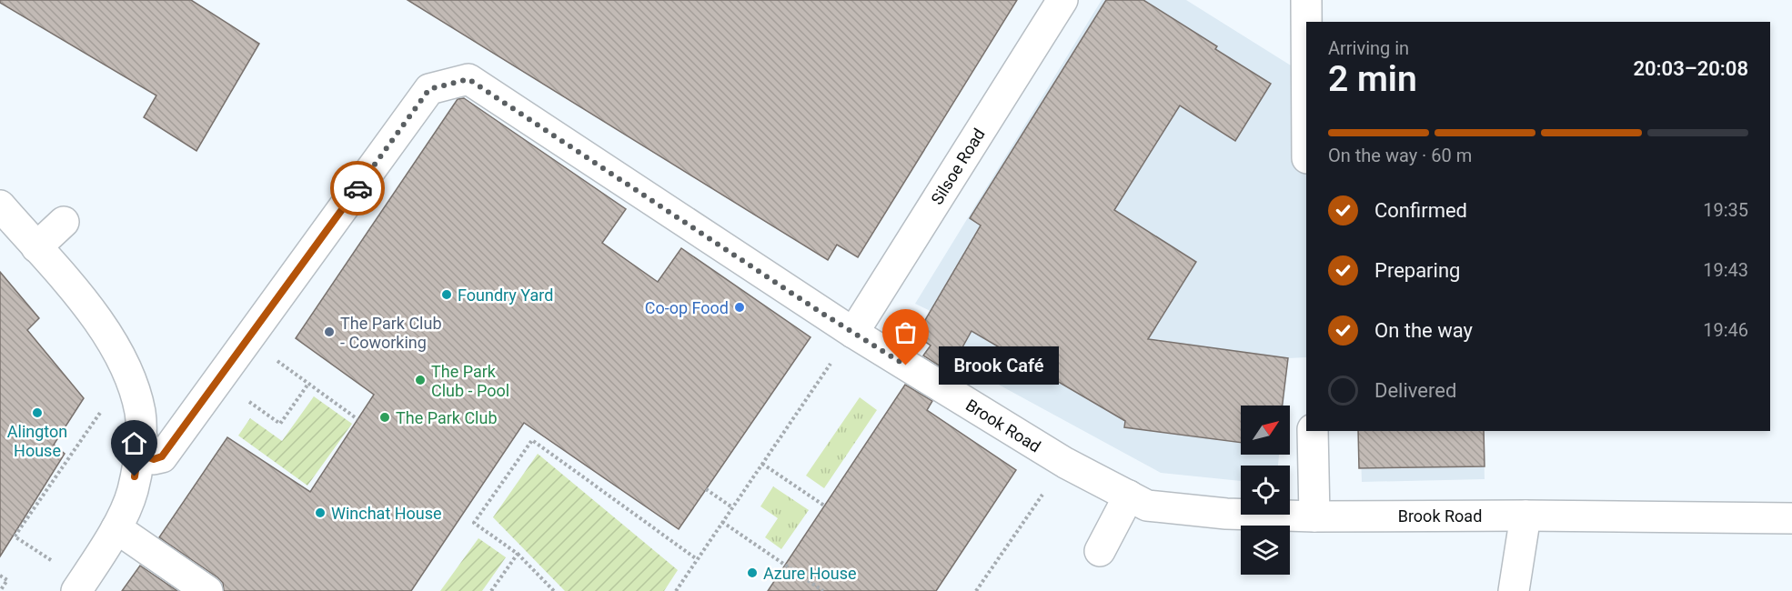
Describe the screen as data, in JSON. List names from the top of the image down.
{
  "streets": {
    "street": ["Silsoe Road", "Brook Road"]
  },
  "crossings": [
    ["Silsoe Road", "Brook Road"]
  ],
  "places": [
    "Foundry Yard",
    "Co-op Food",
    "The Park Club - Coworking",
    "Brook Café",
    "The Park Club - Pool",
    "Alington House",
    "The Park Club",
    "Winchat House",
    "Azure House"
  ],
  "north": "top right",
  "page": {
    "heading": ["2 min", "Arriving in", "20:03–20:08"],
    "bar": "On the way · 60 m",
    "list": [
      ["Confirmed", "19:35"],
      ["Preparing", "19:43"],
      ["On the way", "19:46"],
      "Delivered"
    ],
    "bubble": "Brook Café"
  }
}
